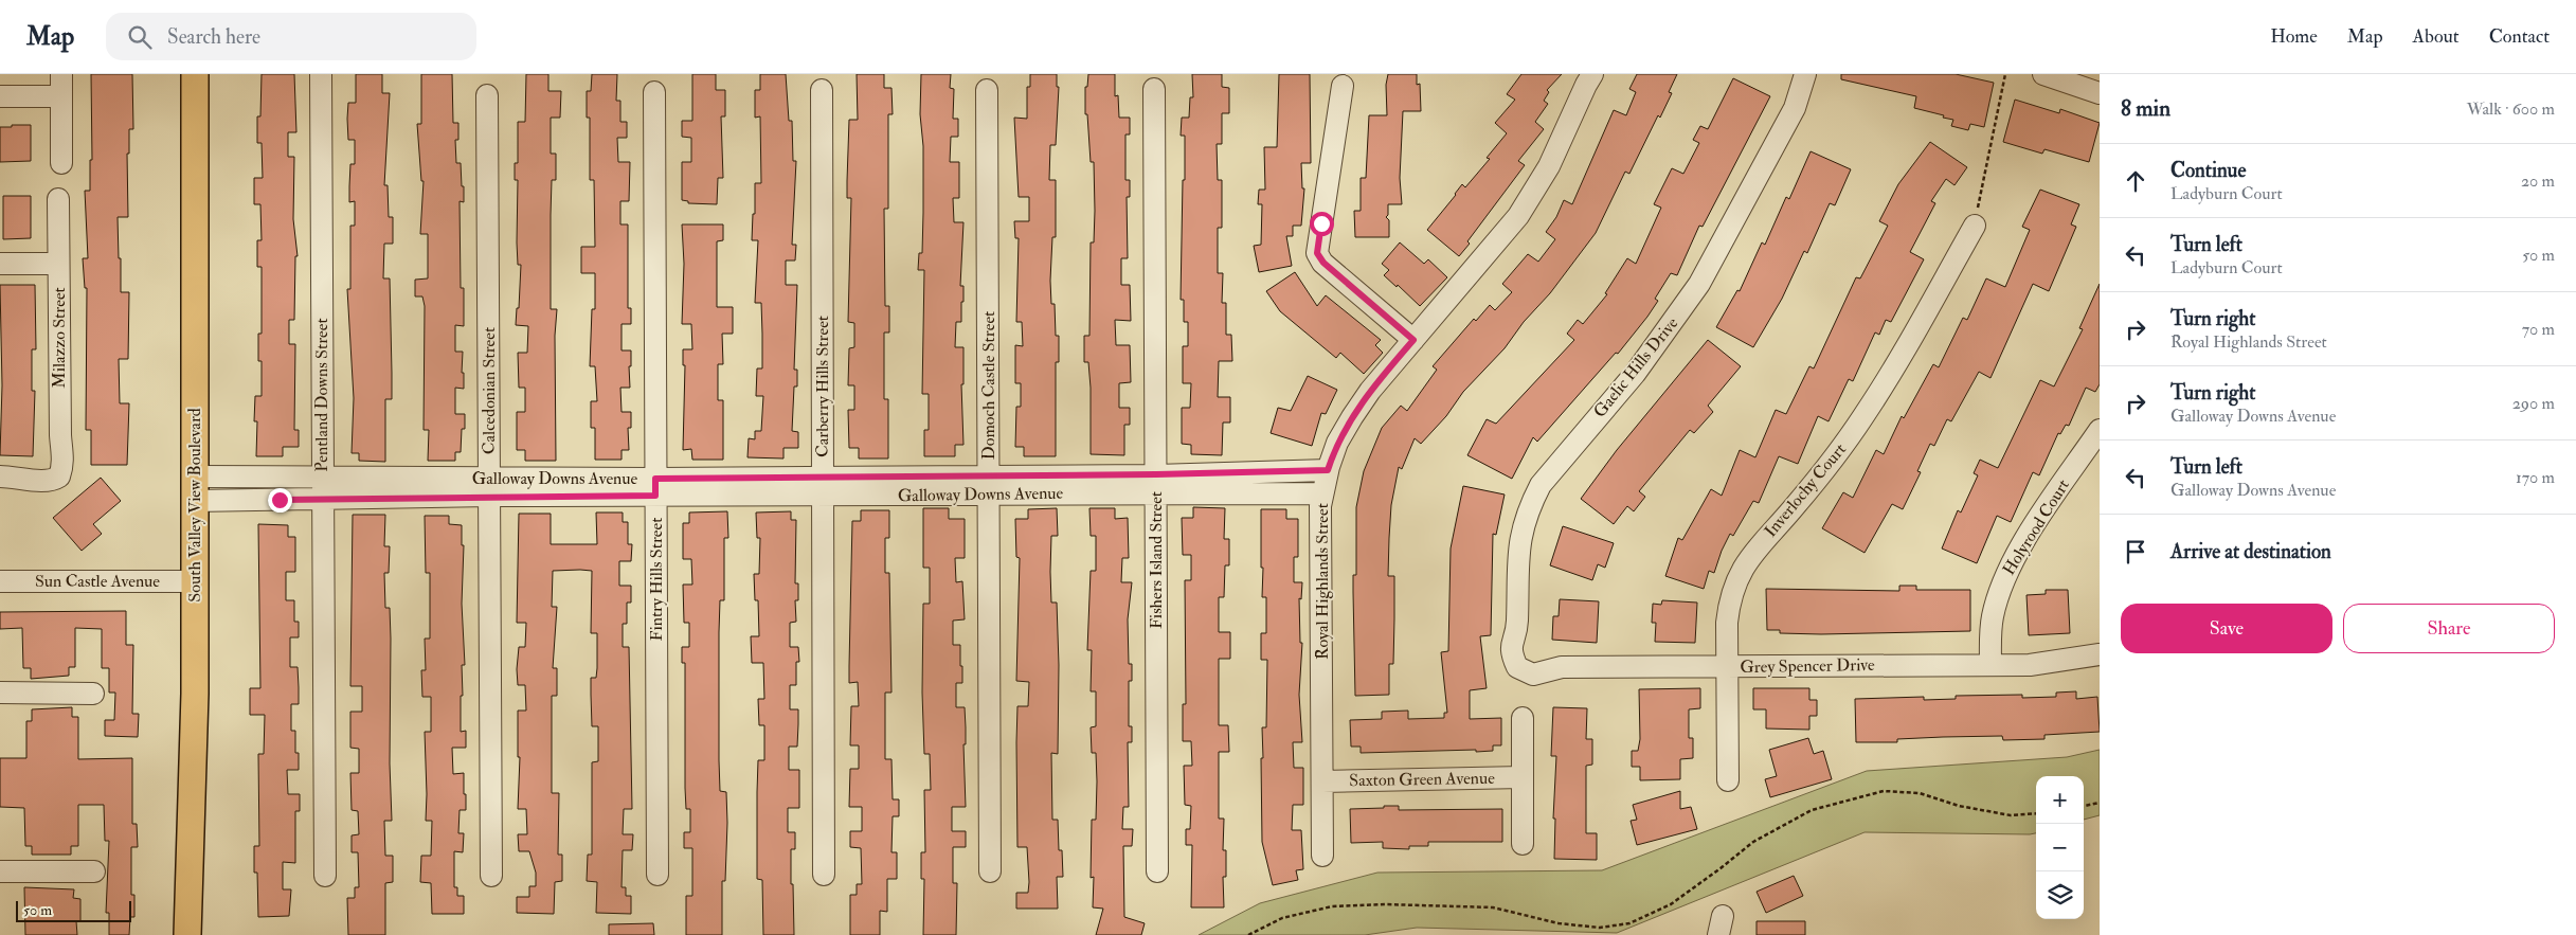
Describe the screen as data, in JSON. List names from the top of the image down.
{
  "streets": {
    "main road": ["South Valley View Boulevard"],
    "street": [
      "Milazzo Street",
      "Gaelic Hills Drive",
      "Domoch Castle Street",
      "Carberry Hills Street",
      "Calcedonian Street",
      "Pentland Downs Street",
      "Galloway Downs Avenue",
      "Inverlochy Court",
      "Holyrood Court",
      "Fishers Island Street",
      "Fintry Hills Street",
      "Sun Castle Avenue",
      "Royal Highlands Street",
      "Grey Spencer Drive",
      "Saxton Green Avenue"
    ]
  },
  "crossings": [
    ["Gaelic Hills Drive", "Grey Spencer Drive"],
    ["Domoch Castle Street", "Galloway Downs Avenue"],
    ["Carberry Hills Street", "Galloway Downs Avenue"],
    ["Calcedonian Street", "Galloway Downs Avenue"],
    ["Pentland Downs Street", "Galloway Downs Avenue"],
    ["Galloway Downs Avenue", "South Valley View Boulevard"],
    ["Galloway Downs Avenue", "Fishers Island Street"],
    ["Galloway Downs Avenue", "Fintry Hills Street"],
    ["Galloway Downs Avenue", "Royal Highlands Street"],
    ["Inverlochy Court", "Grey Spencer Drive"],
    ["South Valley View Boulevard", "Sun Castle Avenue"],
    ["Holyrood Court", "Grey Spencer Drive"],
    ["Royal Highlands Street", "Saxton Green Avenue"]
  ],
  "scale_bar": "50 m",
  "page": {
    "header": "Map",
    "search": "Search here",
    "nav": [
      "Home",
      "Map",
      "About",
      "Contact"
    ],
    "heading": ["8 min", "Walk · 600 m"],
    "list": [
      ["Continue", "Ladyburn Court", "20 m"],
      ["Turn left", "Ladyburn Court", "50 m"],
      ["Turn right", "Royal Highlands Street", "70 m"],
      ["Turn right", "Galloway Downs Avenue", "290 m"],
      ["Turn left", "Galloway Downs Avenue", "170 m"],
      "Arrive at destination"
    ],
    "buttons": ["Save", "Share"],
    "map_buttons": ["+", "−"],
    "scale": "50 m"
  }
}
